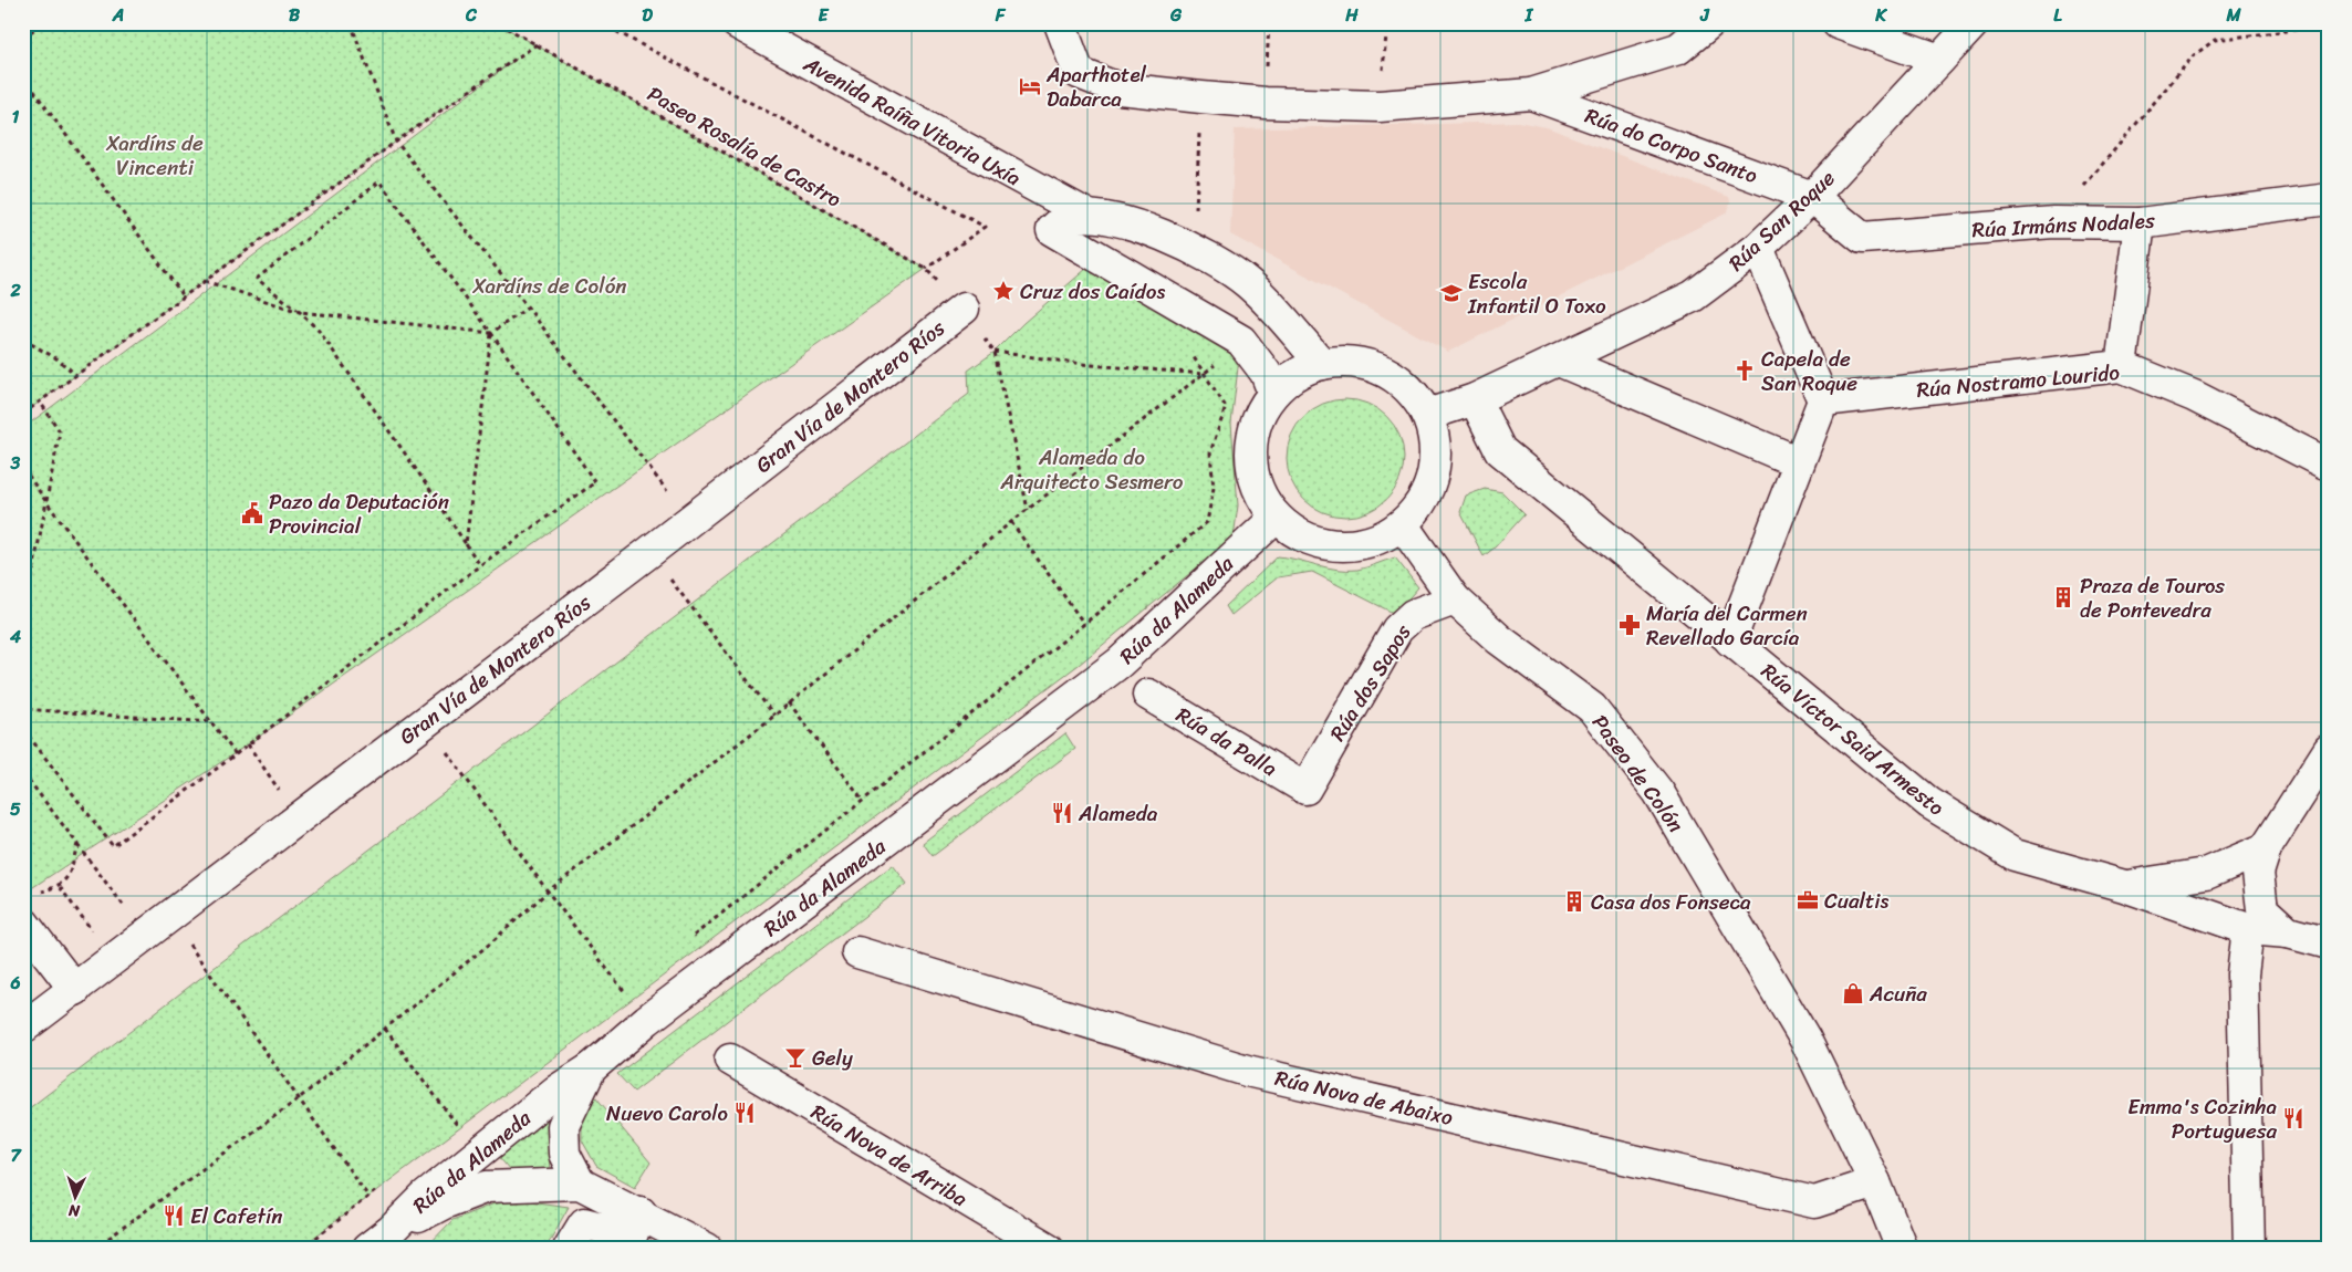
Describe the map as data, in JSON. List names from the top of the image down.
{
  "streets": {
    "street": [
      "Avenida Raíña Vitoria Uxía",
      "Rúa do Corpo Santo",
      "Rúa San Roque",
      "Rúa Irmáns Nodales",
      "Rúa Nostramo Lourido",
      "Gran Vía de Montero Ríos",
      "Rúa da Alameda",
      "Rúa dos Sapos",
      "Rúa Víctor Said Armesto",
      "Rúa da Palla",
      "Paseo de Colón",
      "Rúa Nova de Abaixo",
      "Rúa Nova de Arriba"
    ],
    "path": ["Paseo Rosalía de Castro"]
  },
  "crossings": [
    ["Avenida Raíña Vitoria Uxía", "Rúa San Roque"],
    ["Avenida Raíña Vitoria Uxía", "Rúa da Alameda"],
    ["Avenida Raíña Vitoria Uxía", "Paseo de Colón"],
    ["Rúa do Corpo Santo", "Rúa San Roque"],
    ["Rúa do Corpo Santo", "Rúa Irmáns Nodales"],
    ["Paseo Rosalía de Castro", "Gran Vía de Montero Ríos"],
    ["Rúa San Roque", "Rúa Irmáns Nodales"],
    ["Rúa San Roque", "Rúa da Alameda"],
    ["Rúa San Roque", "Rúa Víctor Said Armesto"],
    ["Rúa San Roque", "Paseo de Colón"],
    ["Rúa da Alameda", "Paseo de Colón"],
    ["Rúa dos Sapos", "Rúa da Palla"],
    ["Rúa dos Sapos", "Paseo de Colón"],
    ["Paseo de Colón", "Rúa Nova de Abaixo"]
  ],
  "parks": ["Xardíns de Vincenti", "Xardíns de Colón", "Alameda do Arquitecto Sesmero"],
  "places": {
    "hotel": ["Aparthotel Dabarca"],
    "place": ["Cruz dos Caídos"],
    "school or university": ["Escola Infantil O Toxo"],
    "church": ["Capela de San Roque"],
    "public building": ["Pazo da Deputación Provincial"],
    "building": ["Praza de Touros de Pontevedra", "Casa dos Fonseca"],
    "pharmacy": ["María del Carmen Revellado García"],
    "restaurant": [
      "Alameda",
      "Nuevo Carolo",
      "Emma's Cozinha Portuguesa",
      "El Cafetín"
    ],
    "office": ["Cualtis"],
    "shop": ["Acuña"],
    "bar": ["Gely"]
  },
  "north": "bottom",
  "grid": {
    "columns": [
      "A",
      "B",
      "C",
      "D",
      "E",
      "F",
      "G",
      "H",
      "I",
      "J",
      "K",
      "L",
      "M"
    ],
    "rows": [
      "1",
      "2",
      "3",
      "4",
      "5",
      "6",
      "7"
    ]
  }
}
